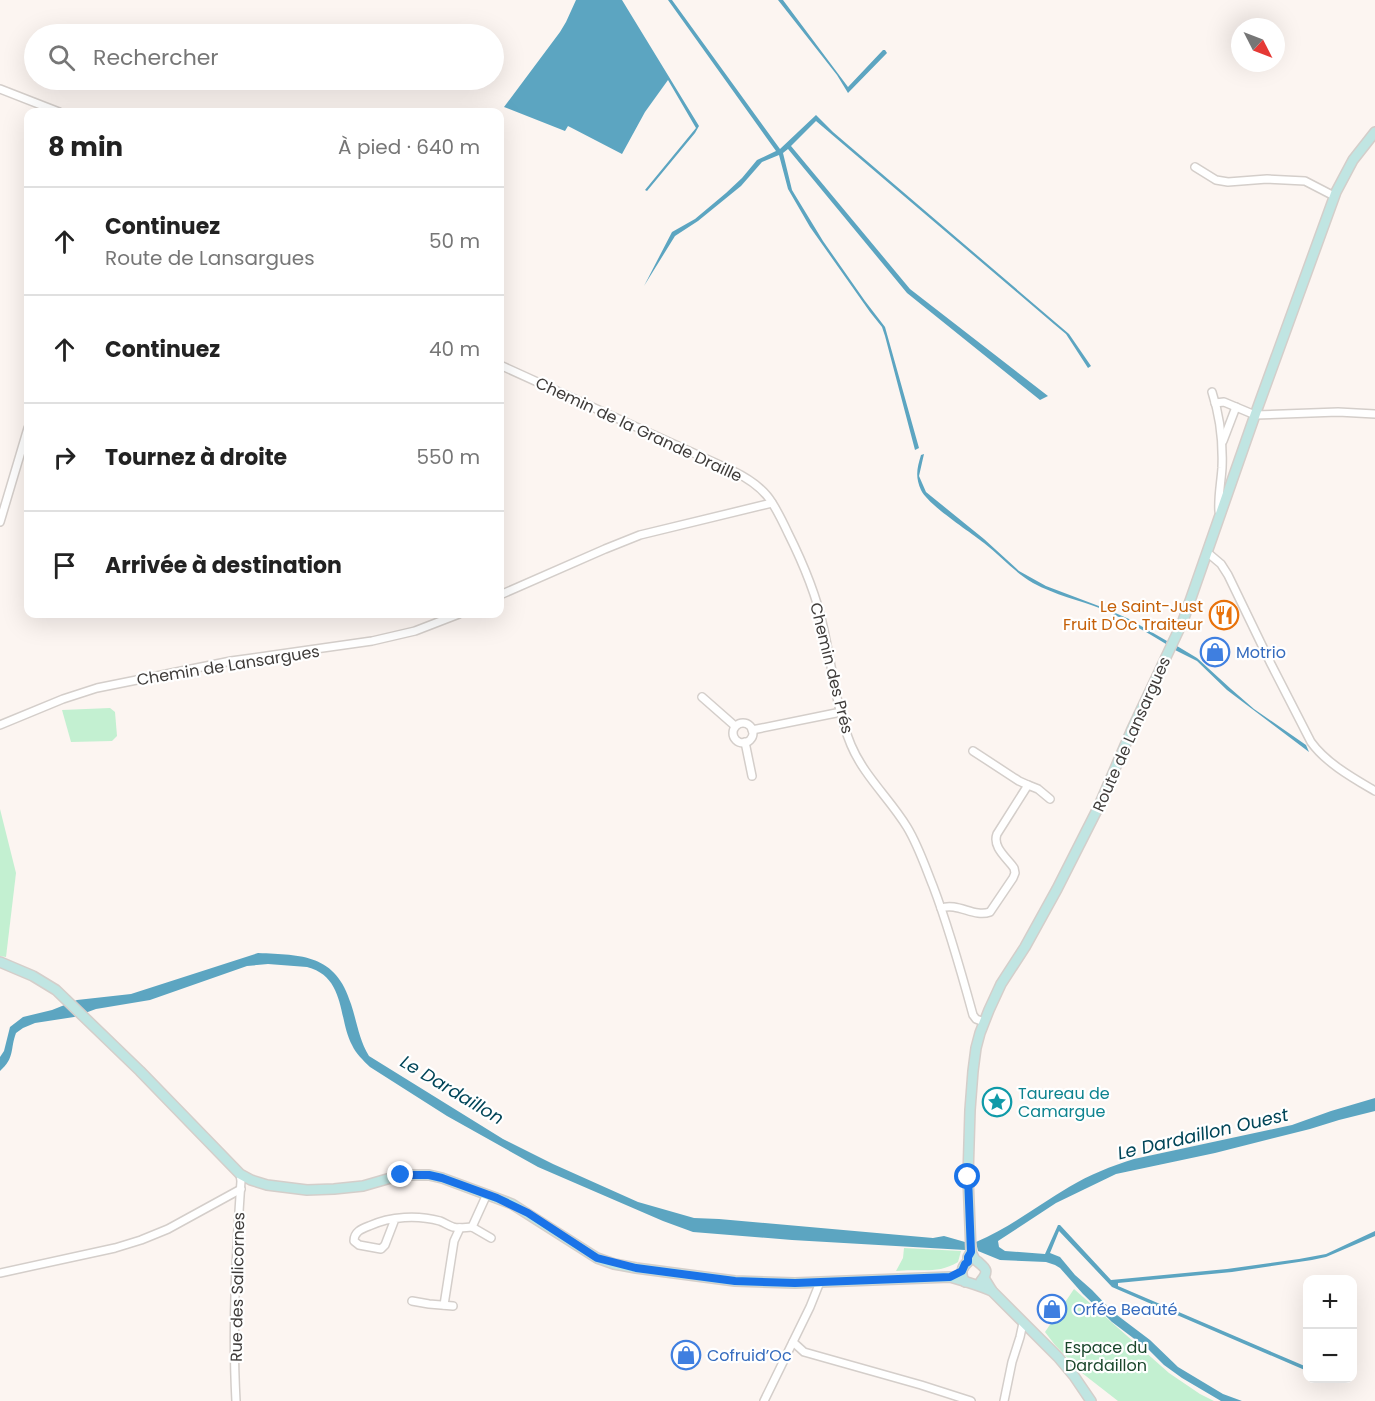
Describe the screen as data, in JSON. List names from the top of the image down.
{
  "streets": {
    "main road": ["Route de Lansargues"],
    "street": [
      "Chemin de la Grande Draille",
      "Chemin de Lansargues",
      "Chemin des Prés",
      "Rue des Salicornes"
    ]
  },
  "crossings": [
    ["Chemin de la Grande Draille", "Chemin des Prés"],
    ["Chemin des Prés", "Route de Lansargues"]
  ],
  "water": ["Le Dardaillon", "Le Dardaillon Ouest"],
  "parks": ["Espace du Dardaillon"],
  "places": {
    "restaurant": ["Le Saint-Just Fruit D'Oc Traiteur"],
    "shop": ["Motrio", "Orfée Beauté", "Cofruid’Oc"],
    "place": ["Taureau de Camargue"]
  },
  "north": "bottom right",
  "page": {
    "search": "Rechercher",
    "heading": ["8 min", "À pied · 640 m"],
    "list": [
      ["Continuez", "Route de Lansargues", "50 m"],
      ["Continuez", "40 m"],
      ["Tournez à droite", "550 m"],
      "Arrivée à destination"
    ],
    "map_buttons": ["+", "−"]
  }
}
